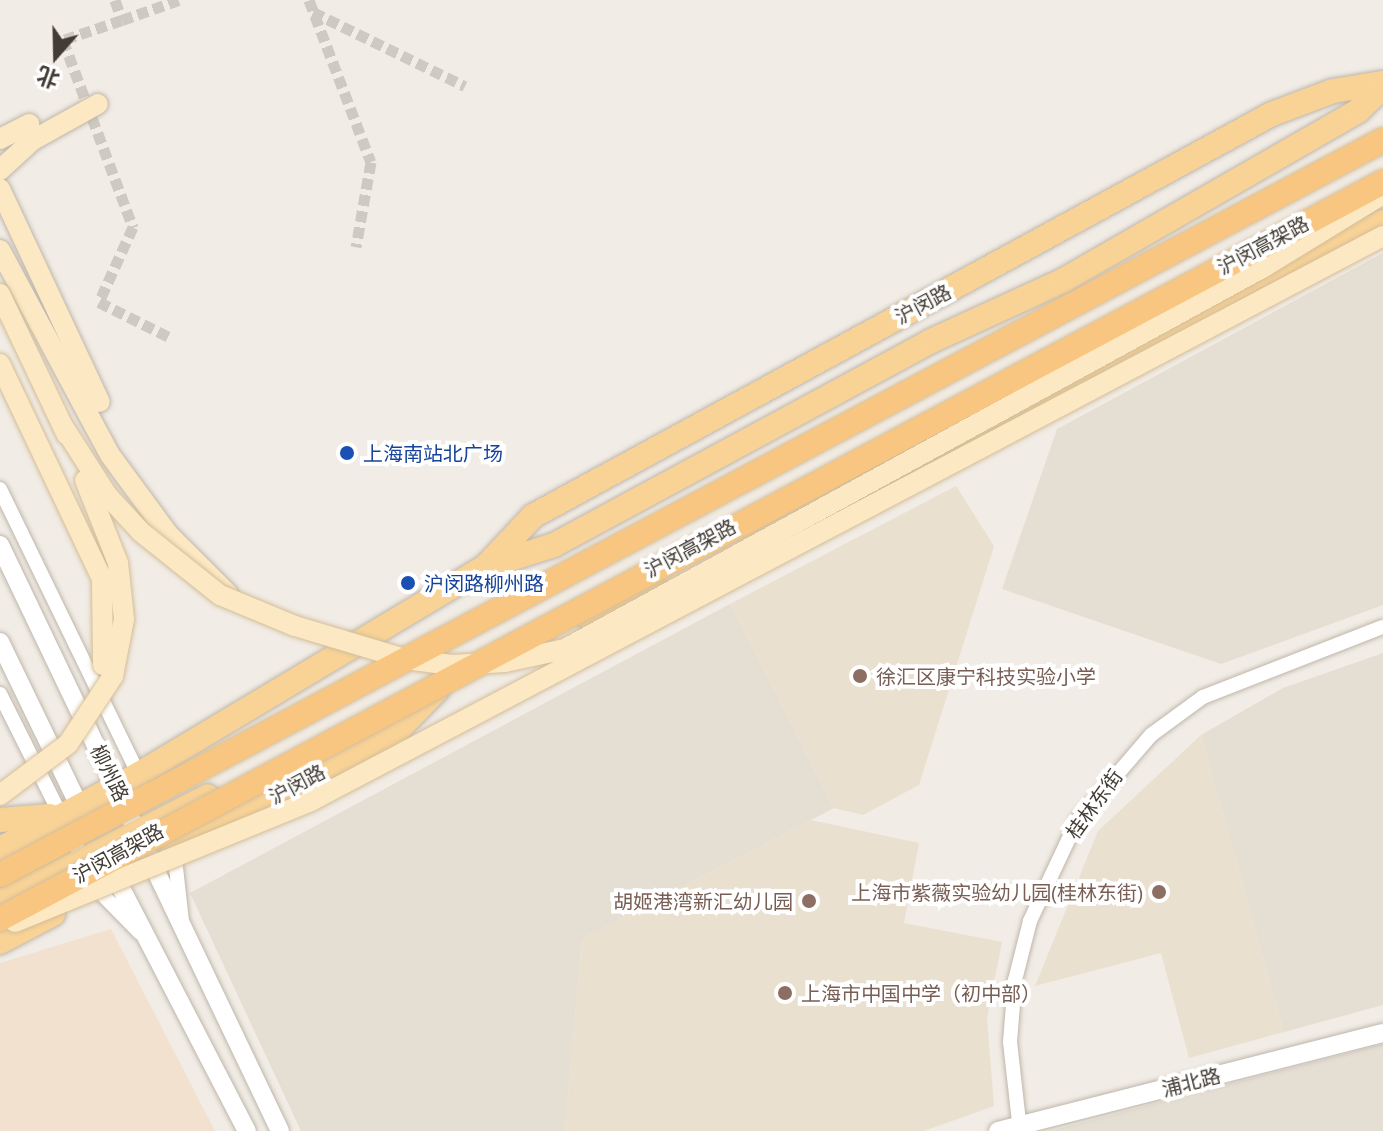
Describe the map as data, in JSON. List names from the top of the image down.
{
  "streets": {
    "highway": ["沪闵高架路"],
    "main road": ["沪闵路"],
    "street": ["柳州路", "桂林东街", "浦北路"]
  },
  "crossings": [
    ["沪闵路", "柳州路"],
    ["桂林东街", "浦北路"]
  ],
  "places": [
    "上海南站北广场",
    "沪闵路柳州路",
    "徐汇区康宁科技实验小学",
    "上海市紫薇实验幼儿园(桂林东街)",
    "胡姬港湾新汇幼儿园",
    "上海市中国中学（初中部）"
  ],
  "north": "bottom"
}
